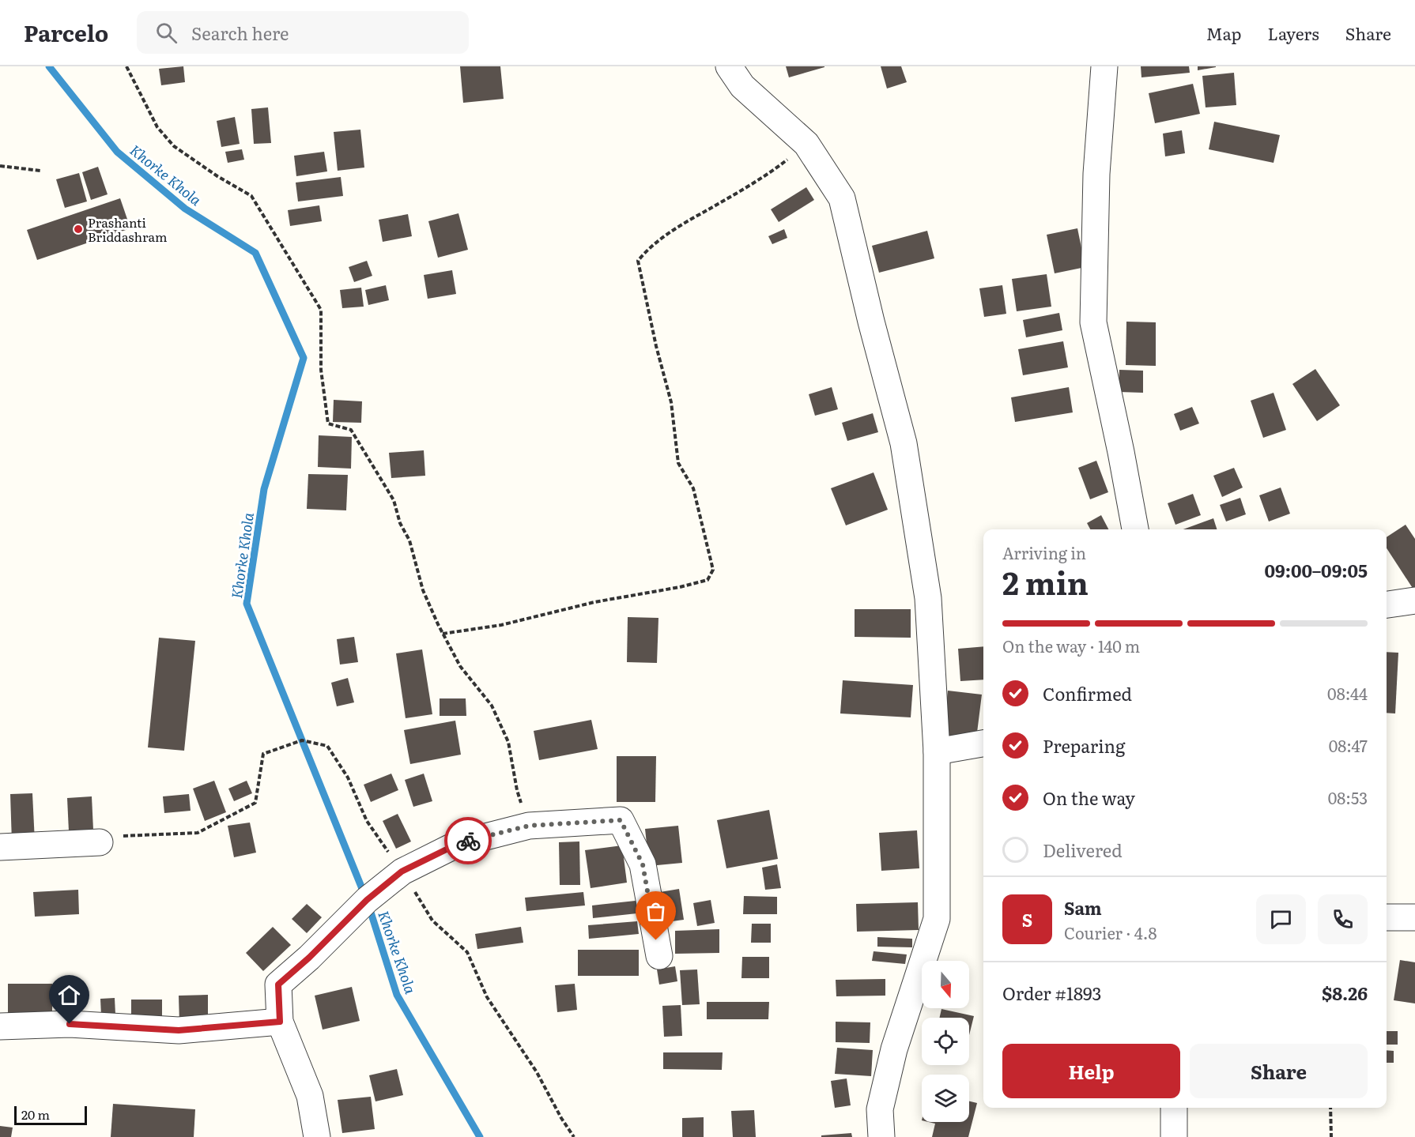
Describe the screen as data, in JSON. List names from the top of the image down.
{
  "water": ["Khorke Khola"],
  "places": ["Prashanti Briddashram"],
  "scale_bar": "20 m",
  "north": "bottom",
  "page": {
    "header": "Parcelo",
    "search": "Search here",
    "nav": ["Map", "Layers", "Share"],
    "heading": ["2 min", "Arriving in", "09:00–09:05"],
    "panel": [
      "Sam",
      "Courier · 4.8",
      "Order #1893",
      "$8.26"
    ],
    "bar": "On the way · 140 m",
    "list": [
      ["Confirmed", "08:44"],
      ["Preparing", "08:47"],
      ["On the way", "08:53"],
      "Delivered"
    ],
    "round": "S",
    "buttons": ["Help", "Share"],
    "scale": "20 m"
  }
}
